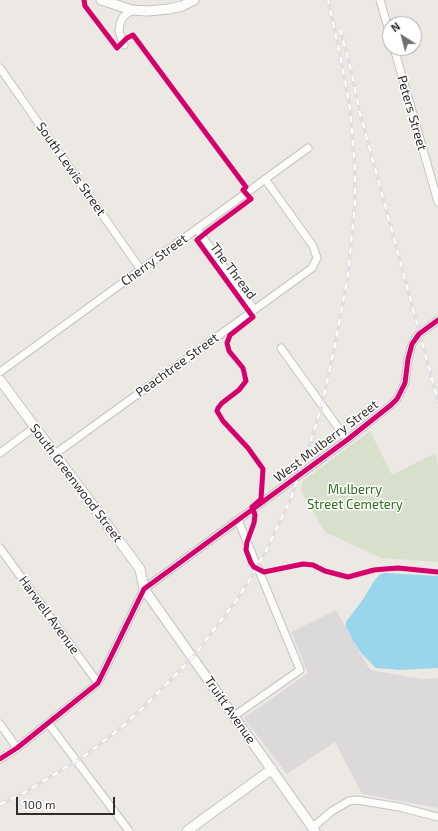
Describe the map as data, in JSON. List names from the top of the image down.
{
  "streets": {
    "street": [
      "Peters Street",
      "South Lewis Street",
      "Cherry Street",
      "Peachtree Street",
      "West Mulberry Street",
      "South Greenwood Street",
      "Harwell Avenue",
      "Truitt Avenue"
    ],
    "cycle path": ["The Thread"]
  },
  "crossings": [
    ["South Lewis Street", "Cherry Street"],
    ["Cherry Street", "Peachtree Street"],
    ["Peachtree Street", "South Greenwood Street"],
    ["West Mulberry Street", "South Greenwood Street"],
    ["West Mulberry Street", "Harwell Avenue"],
    ["West Mulberry Street", "Truitt Avenue"],
    ["South Greenwood Street", "Truitt Avenue"]
  ],
  "parks": ["Mulberry Street Cemetery"],
  "scale_bar": "100 m",
  "north": "top left"
}
